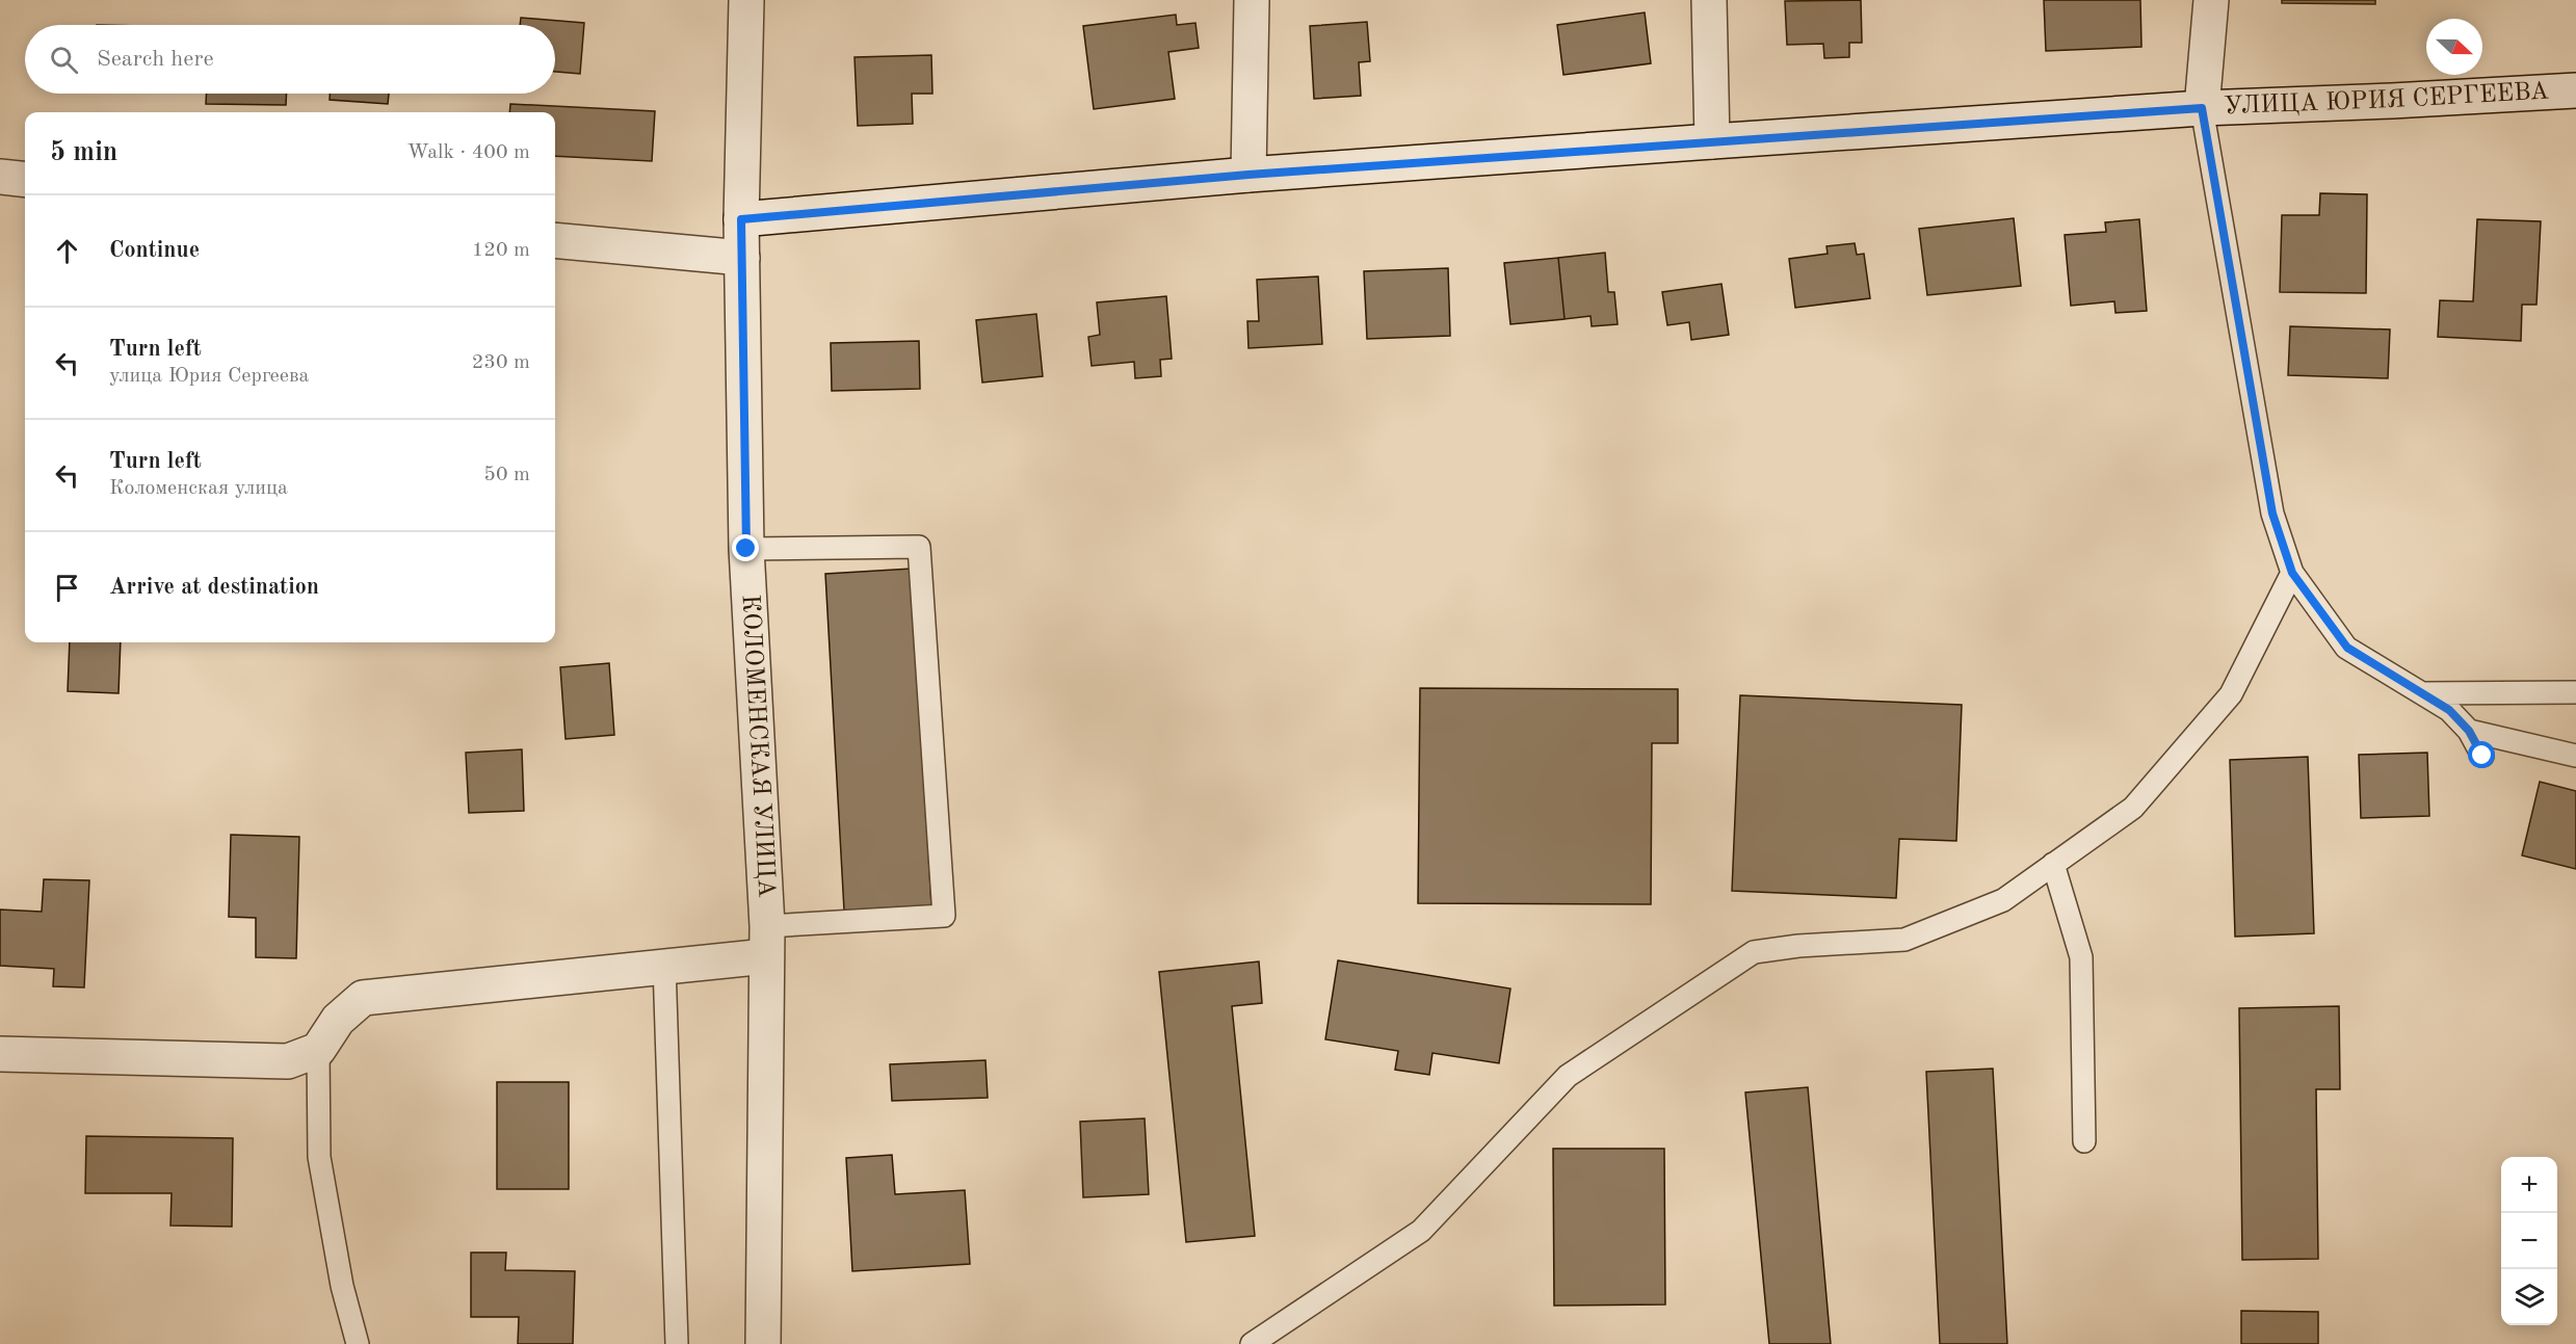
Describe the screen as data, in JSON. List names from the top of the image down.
{
  "streets": {
    "street": ["УЛИЦА ЮРИЯ СЕРГЕЕВА", "КОЛОМЕНСКАЯ УЛИЦА"]
  },
  "crossings": [
    ["УЛИЦА ЮРИЯ СЕРГЕЕВА", "КОЛОМЕНСКАЯ УЛИЦА"]
  ],
  "north": "right",
  "page": {
    "search": "Search here",
    "heading": ["5 min", "Walk · 400 m"],
    "list": [
      ["Continue", "120 m"],
      ["Turn left", "улица Юрия Сергеева", "230 m"],
      ["Turn left", "Коломенская улица", "50 m"],
      "Arrive at destination"
    ],
    "map_buttons": ["+", "−"]
  }
}
